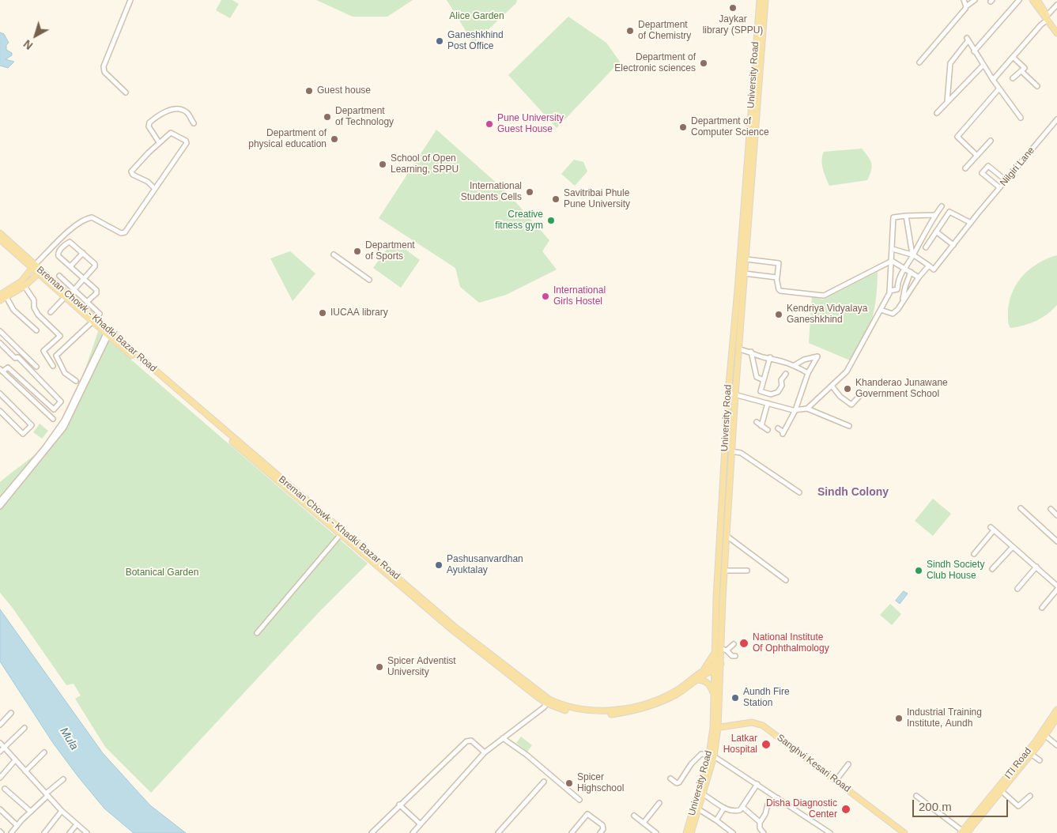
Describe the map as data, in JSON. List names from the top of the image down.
{
  "streets": {
    "main road": [
      "University Road",
      "Breman Chowk - Khadki Bazar Road",
      "Sanghvi Kesari Road",
      "ITI Road"
    ],
    "street": ["Nilgiri Lane"]
  },
  "crossings": [
    ["University Road", "Breman Chowk - Khadki Bazar Road"],
    ["University Road", "Sanghvi Kesari Road"]
  ],
  "districts": ["Sindh Colony"],
  "water": ["Mula"],
  "parks": ["Alice Garden", "Botanical Garden"],
  "places": [
    "Jaykar library (SPPU)",
    "Department of Chemistry",
    "Ganeshkhind Post Office",
    "Department of Electronic sciences",
    "Guest house",
    "Department of Technology",
    "Pune University Guest House",
    "Department of Computer Science",
    "Department of physical education",
    "School of Open Learning, SPPU",
    "International Students Cells",
    "Savitribai Phule Pune University",
    "Creative fitness gym",
    "Department of Sports",
    "International Girls Hostel",
    "IUCAA library",
    "Kendriya Vidyalaya Ganeshkhind",
    "Khanderao Junawane Government School",
    "Pashusanvardhan Ayuktalay",
    "Sindh Society Club House",
    "National Institute Of Ophthalmology",
    "Spicer Adventist University",
    "Aundh Fire Station",
    "Industrial Training Institute, Aundh",
    "Latkar Hospital",
    "Spicer Highschool",
    "Disha Diagnostic Center"
  ],
  "scale_bar": "200 m",
  "north": "bottom left"
}
